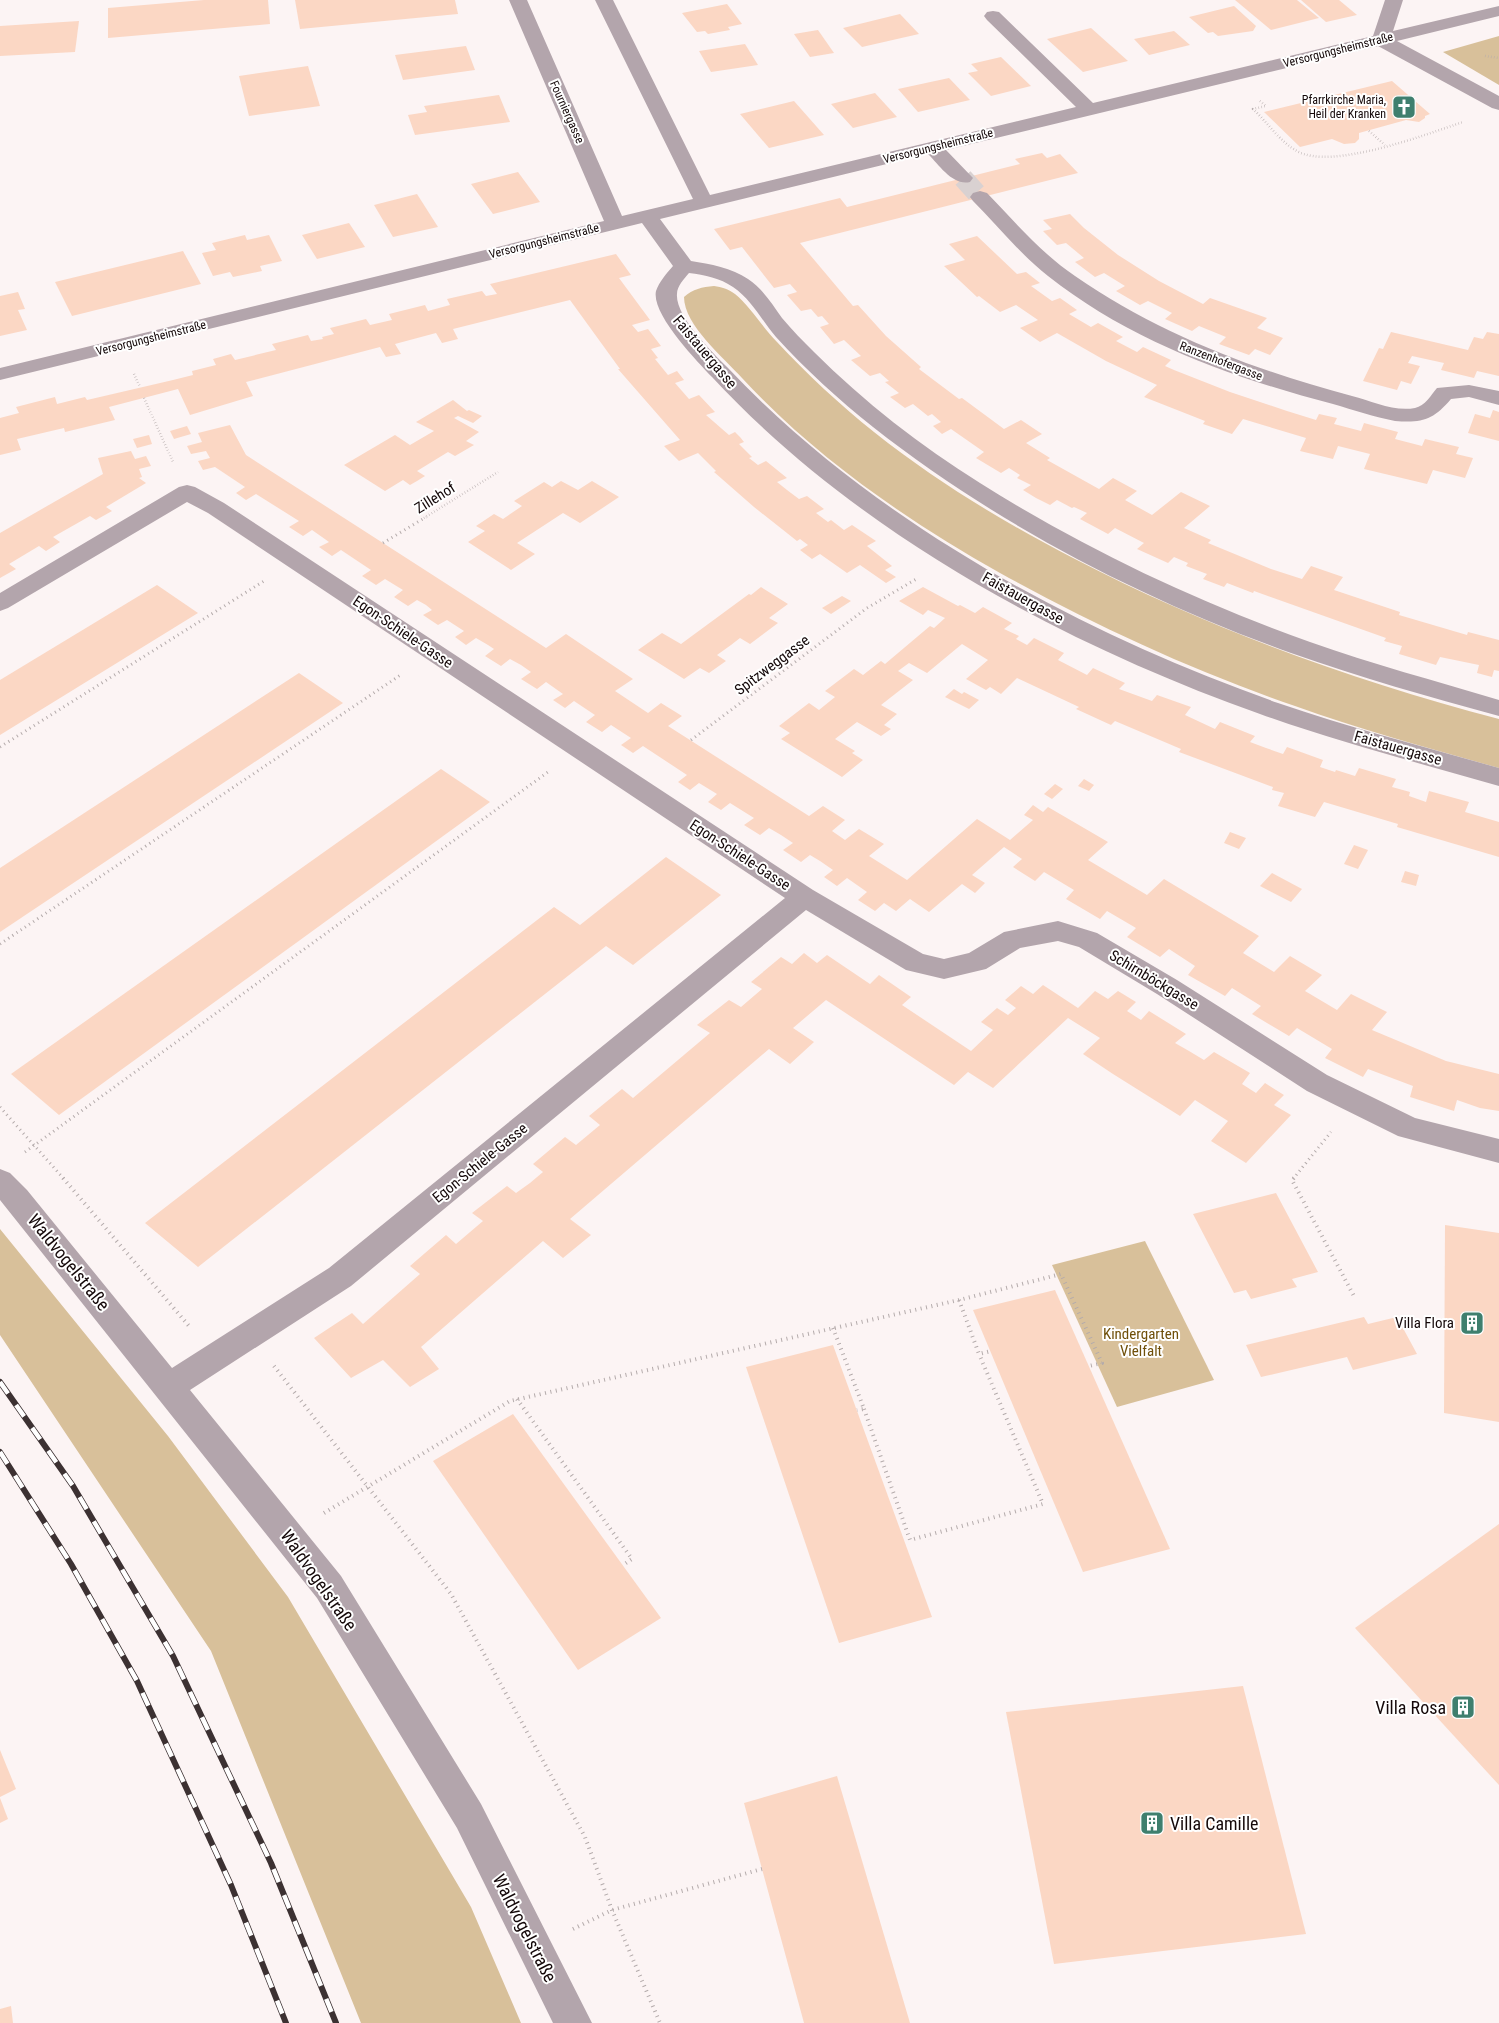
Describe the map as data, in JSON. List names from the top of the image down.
{
  "streets": {
    "street": [
      "Versorgungsheimstraße",
      "Fourniergasse",
      "Faistauergasse",
      "Ranzenhofergasse",
      "Egon-Schiele-Gasse",
      "Schirnböckgasse",
      "Waldvogelstraße"
    ],
    "path": ["Zillehof", "Spitzweggasse"]
  },
  "crossings": [
    ["Versorgungsheimstraße", "Fourniergasse"],
    ["Egon-Schiele-Gasse", "Schirnböckgasse"],
    ["Egon-Schiele-Gasse", "Waldvogelstraße"]
  ],
  "parks": ["Kindergarten Vielfalt"],
  "places": {
    "church": ["Pfarrkirche Maria, Heil der Kranken"],
    "building": ["Villa Flora", "Villa Rosa", "Villa Camille"]
  }
}
